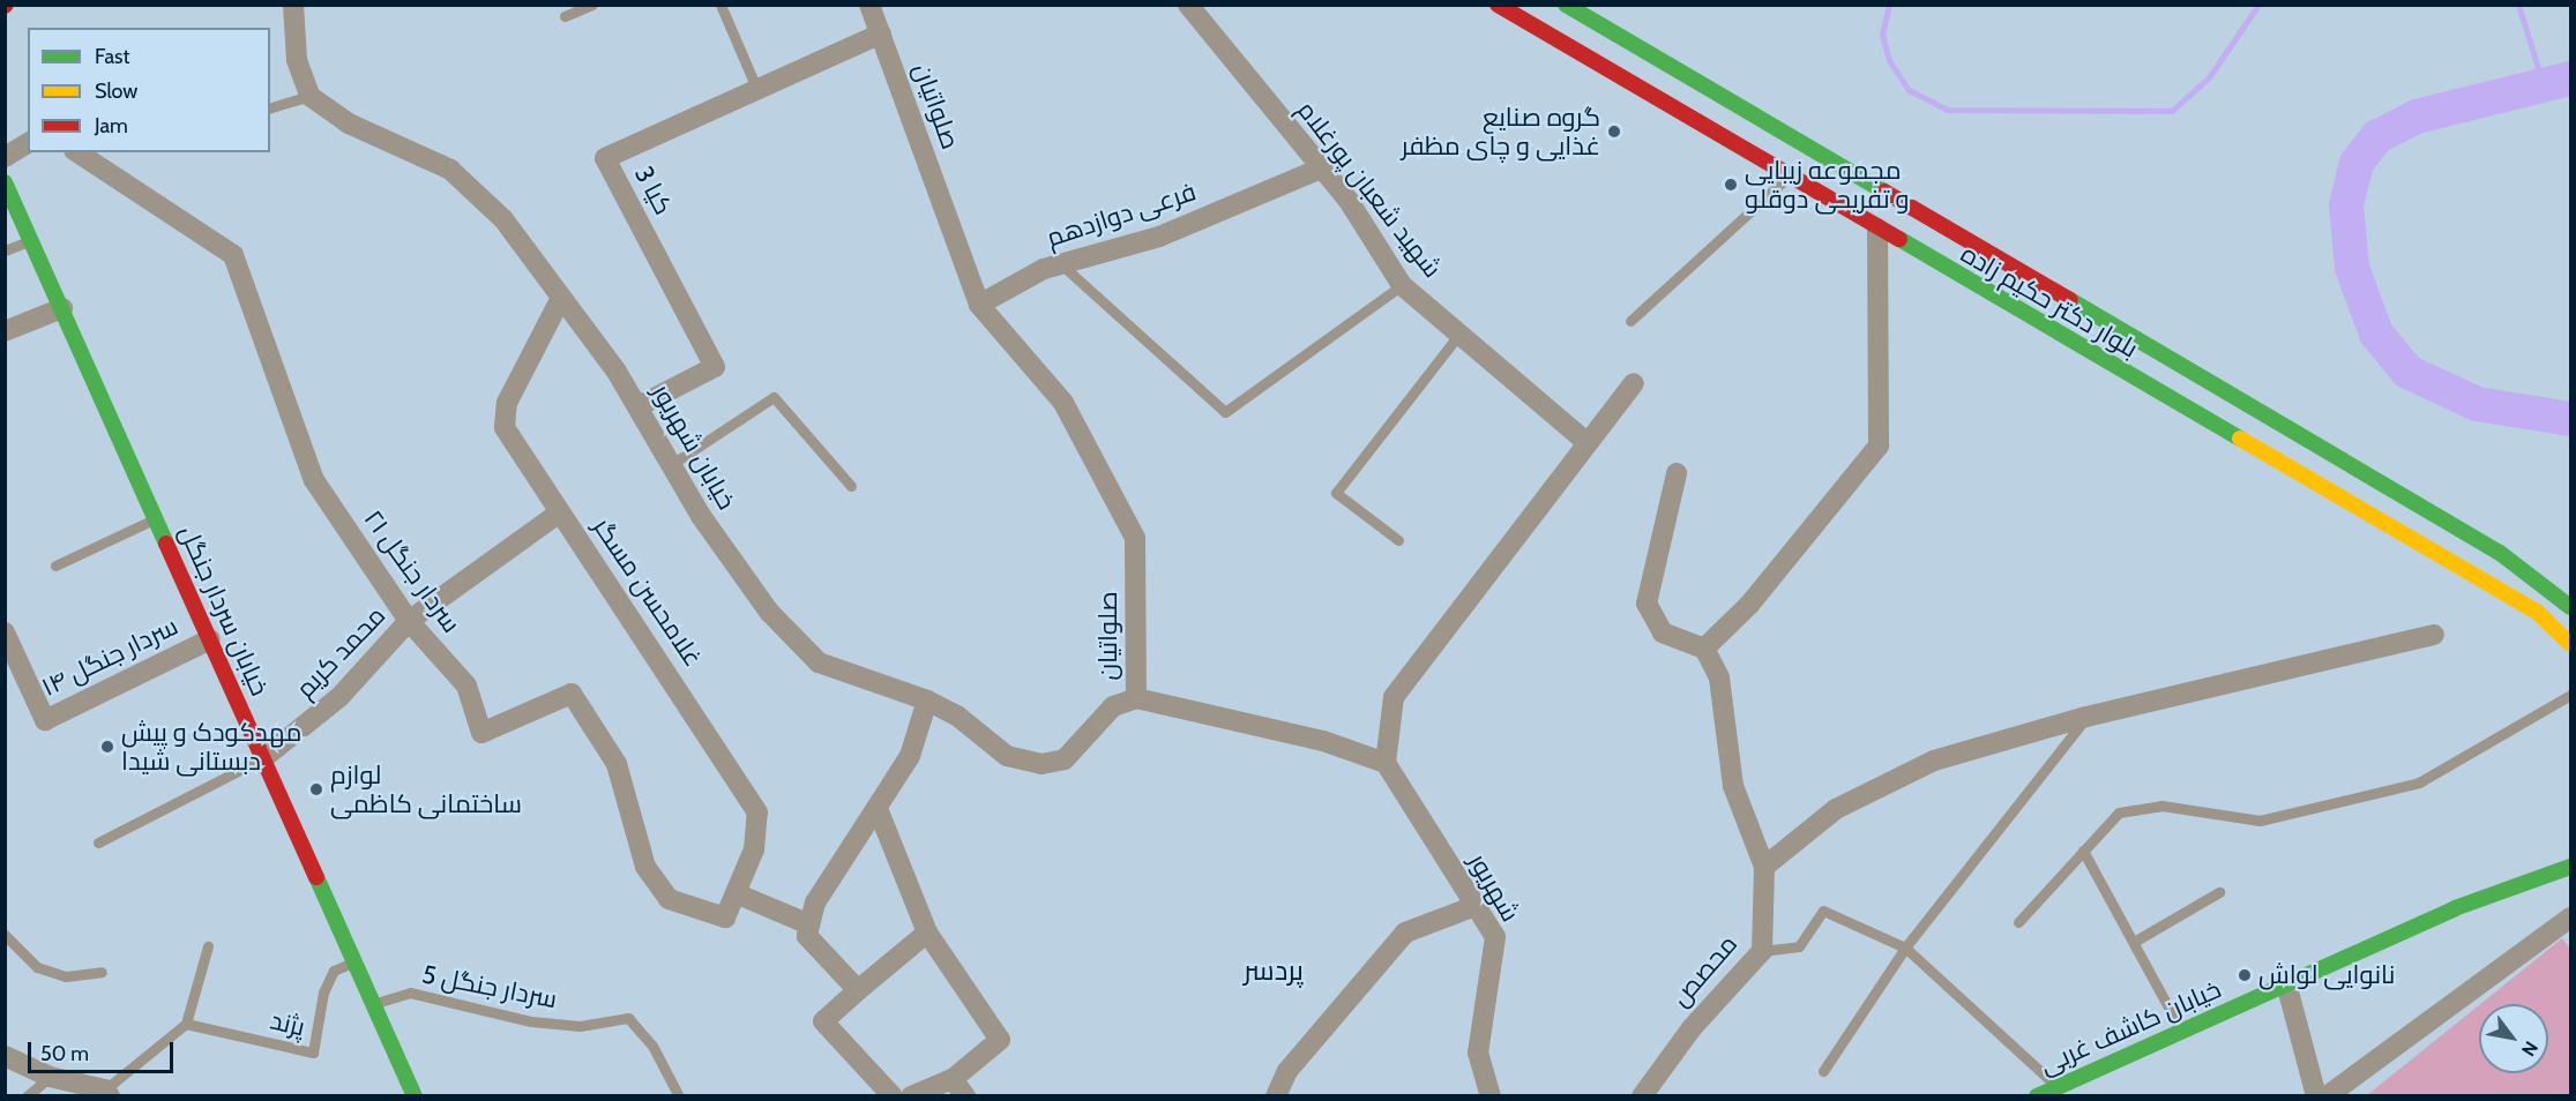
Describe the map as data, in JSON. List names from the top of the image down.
{
  "streets": {
    "main road": ["بلوار دکتر حکیم زاده", "خیابان سردار جنگل", "خیابان کاشف غربی"],
    "street": [
      "صلواتیان",
      "شهید شعبان پورغلام",
      "کیا 3",
      "فرعی دوازدهم",
      "خیابان شهریور",
      "سردار جنگل ۲۱",
      "غلامحسن مسگر",
      "محمد کریم",
      "سردار جنگل ۱۴",
      "شهریور",
      "محصص"
    ],
    "lane": ["سردار جنگل 5", "پژند"]
  },
  "crossings": [
    ["صلواتیان", "کیا 3"],
    ["صلواتیان", "فرعی دوازدهم"],
    ["صلواتیان", "خیابان شهریور"],
    ["صلواتیان", "شهریور"],
    ["شهید شعبان پورغلام", "فرعی دوازدهم"],
    ["کیا 3", "خیابان شهریور"],
    ["خیابان شهریور", "غلامحسن مسگر"],
    ["سردار جنگل ۲۱", "غلامحسن مسگر"],
    ["سردار جنگل ۲۱", "محمد کریم"],
    ["غلامحسن مسگر", "محمد کریم"],
    ["خیابان سردار جنگل", "محمد کریم"],
    ["خیابان سردار جنگل", "سردار جنگل ۱۴"],
    ["خیابان سردار جنگل", "سردار جنگل 5"],
    ["خیابان سردار جنگل", "پژند"]
  ],
  "districts": ["پردسر"],
  "places": [
    "گروه صنایع غذایی و چای مظفر",
    "مجموعه زیبایی و تفریحی دوقلو",
    "مهدکودک و پیش دبستانی شیدا",
    "لوازم ساختمانی کاظمی",
    "نانوایی لواش"
  ],
  "legend": ["Fast", "Slow", "Jam"],
  "scale_bar": "50 m",
  "north": "bottom right"
}
